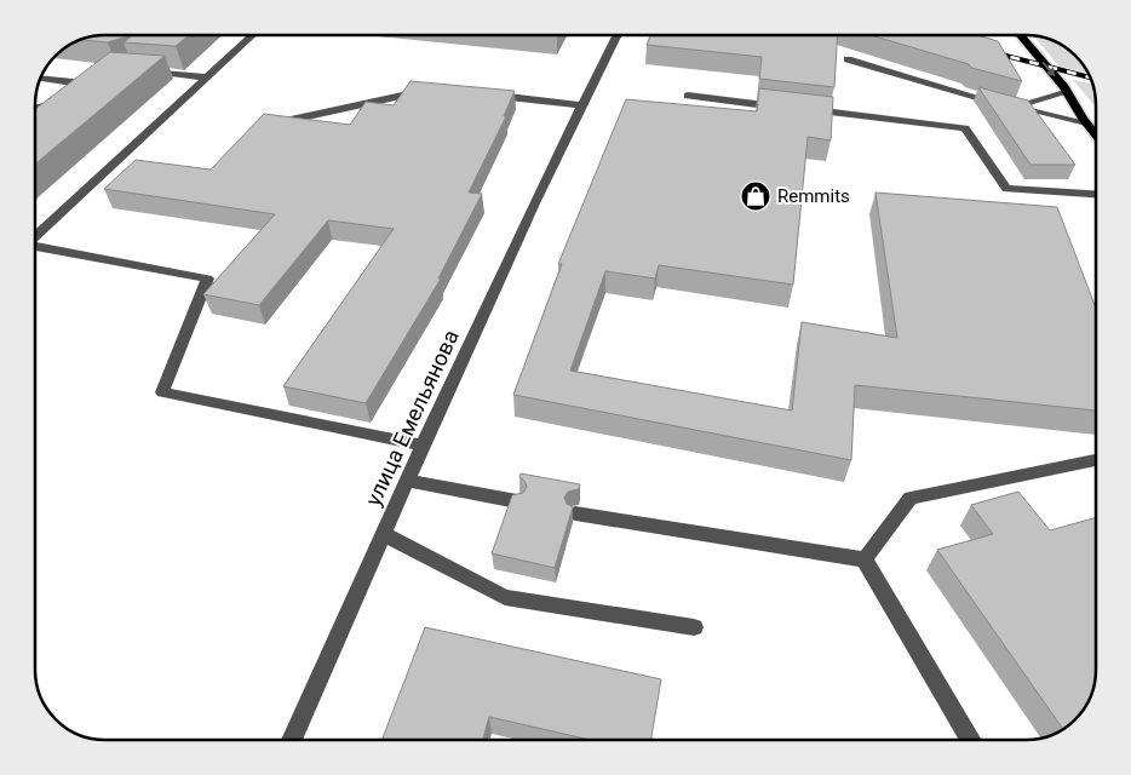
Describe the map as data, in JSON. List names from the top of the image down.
{
  "streets": {
    "street": ["улица Емельянова"]
  },
  "places": {
    "shop": ["Remmits"]
  }
}
